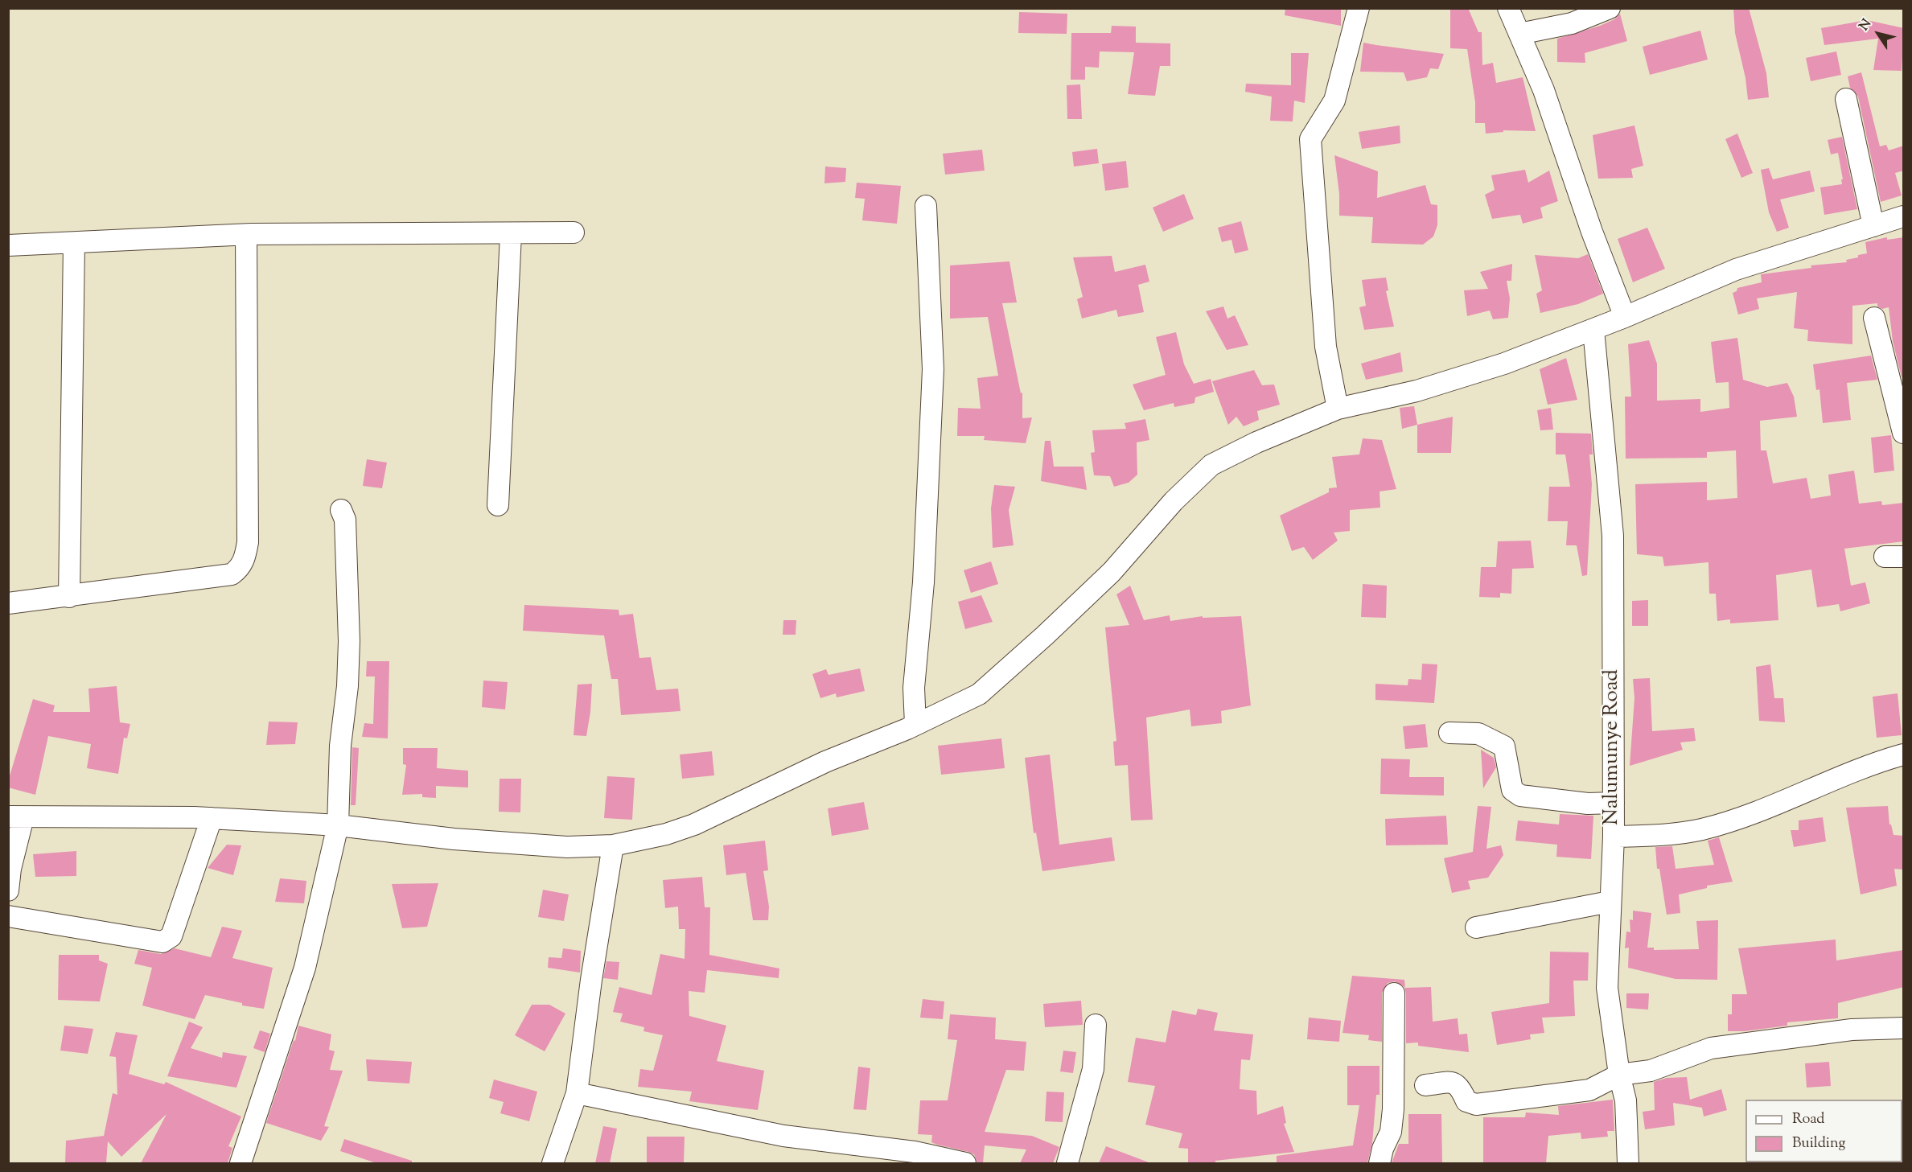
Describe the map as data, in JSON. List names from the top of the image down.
{
  "streets": {
    "street": ["Nalumunye Road"]
  },
  "legend": ["Road", "Building"],
  "north": "top left"
}
